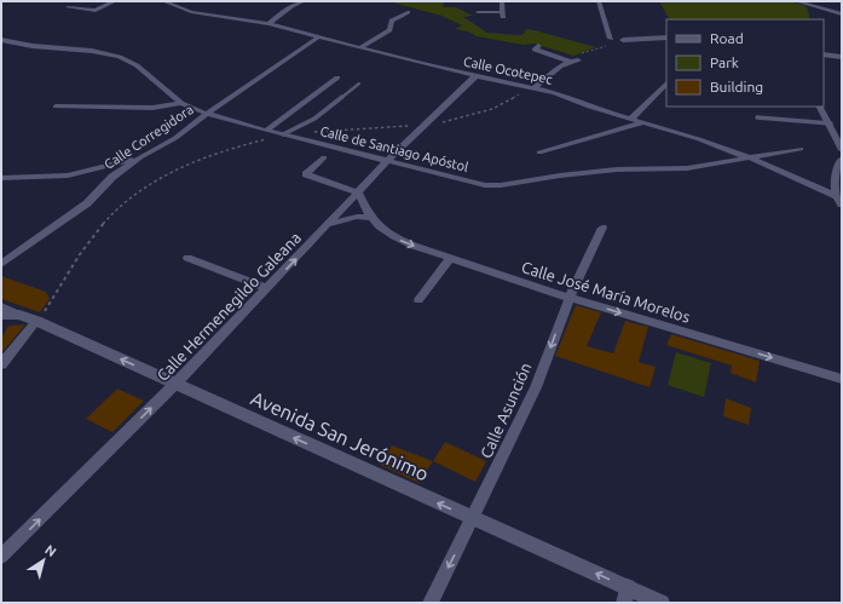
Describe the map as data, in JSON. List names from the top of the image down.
{
  "streets": {
    "main road": ["Avenida San Jerónimo"],
    "street": [
      "Calle Ocotepec",
      "Calle Corregidora",
      "Calle de Santiago Apóstol",
      "Calle José María Morelos",
      "Calle Hermenegildo Galeana",
      "Calle Asunción"
    ]
  },
  "crossings": [
    ["Calle Ocotepec", "Calle Corregidora"],
    ["Calle Ocotepec", "Calle de Santiago Apóstol"],
    ["Calle Ocotepec", "Calle Hermenegildo Galeana"],
    ["Calle Corregidora", "Calle de Santiago Apóstol"],
    ["Calle de Santiago Apóstol", "Calle Hermenegildo Galeana"],
    ["Calle José María Morelos", "Calle Hermenegildo Galeana"],
    ["Calle José María Morelos", "Calle Asunción"],
    ["Calle Hermenegildo Galeana", "Avenida San Jerónimo"],
    ["Calle Asunción", "Avenida San Jerónimo"]
  ],
  "one_way": [
    "Calle José María Morelos",
    "Calle Hermenegildo Galeana",
    "Calle Asunción",
    "Avenida San Jerónimo"
  ],
  "legend": ["Road", "Park", "Building"],
  "north": "top right"
}
